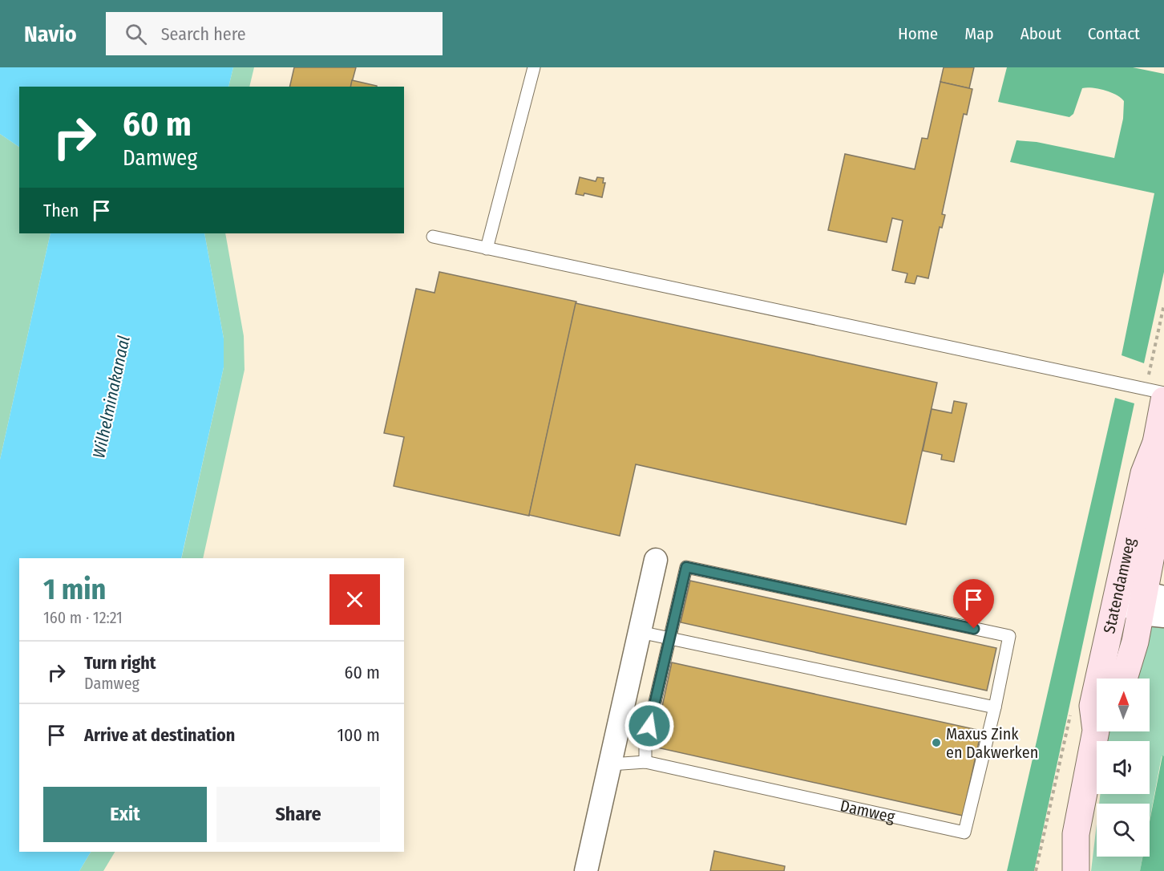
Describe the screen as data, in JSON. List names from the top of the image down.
{
  "streets": {
    "main road": ["Statendamweg"],
    "lane": ["Damweg"]
  },
  "water": ["Wilhelminakanaal"],
  "places": ["Maxus Zink en Dakwerken"],
  "north": "top",
  "page": {
    "header": "Navio",
    "search": "Search here",
    "nav": [
      "Home",
      "Map",
      "About",
      "Contact"
    ],
    "turn": ["60 m", "Damweg"],
    "then": "Then",
    "heading": ["1 min", "160 m · 12:21"],
    "list": [
      {
        "name": "Turn right",
        "note": "Damweg",
        "value": "60 m"
      },
      {
        "name": "Arrive at destination",
        "value": "100 m"
      }
    ],
    "buttons": ["Exit", "Share"]
  }
}
